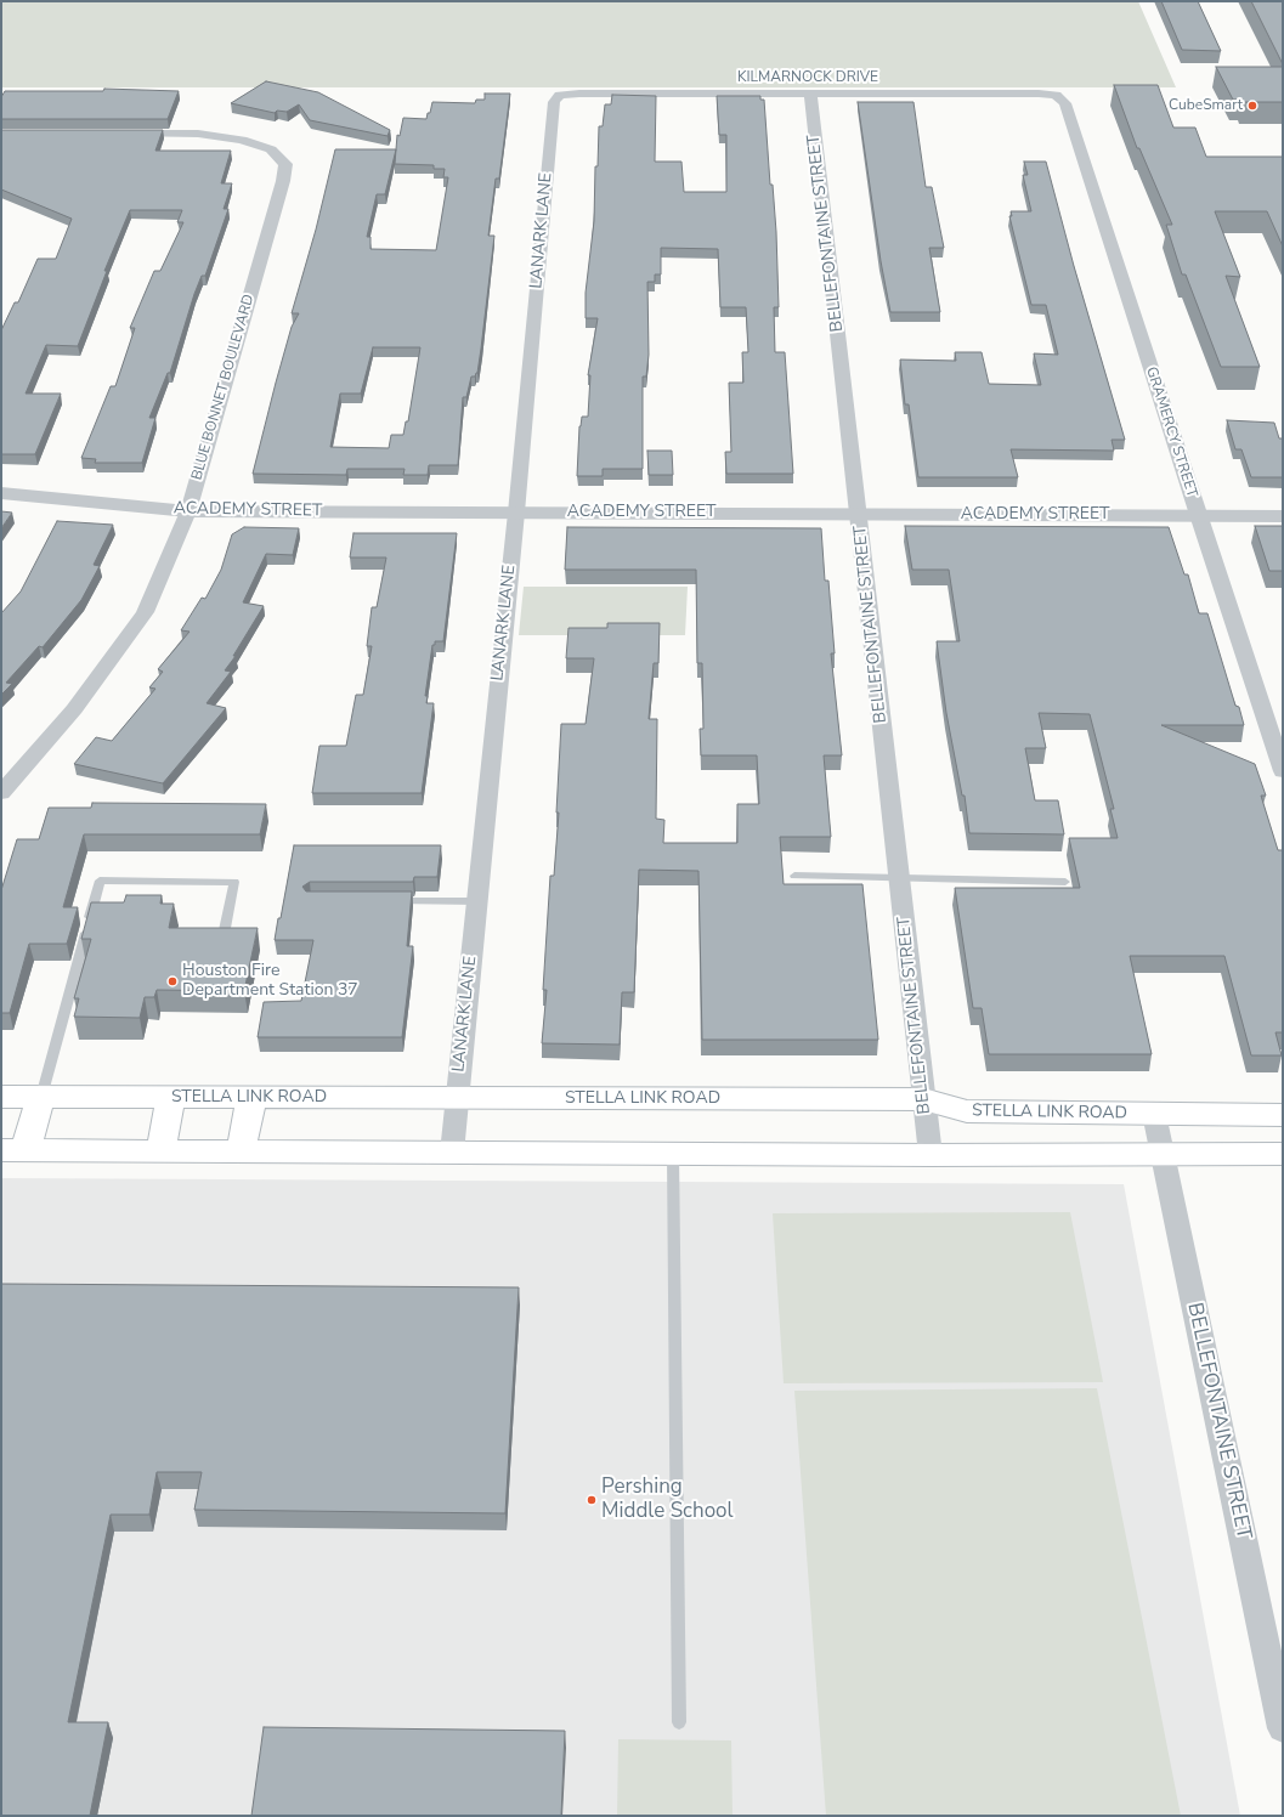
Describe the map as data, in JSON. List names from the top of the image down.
{
  "streets": {
    "main road": ["STELLA LINK ROAD"],
    "street": [
      "KILMARNOCK DRIVE",
      "LANARK LANE",
      "BELLEFONTAINE STREET",
      "BLUE BONNET BOULEVARD",
      "GRAMERCY STREET",
      "ACADEMY STREET"
    ]
  },
  "crossings": [
    ["KILMARNOCK DRIVE", "LANARK LANE"],
    ["KILMARNOCK DRIVE", "BELLEFONTAINE STREET"],
    ["KILMARNOCK DRIVE", "GRAMERCY STREET"],
    ["LANARK LANE", "ACADEMY STREET"],
    ["LANARK LANE", "STELLA LINK ROAD"],
    ["BELLEFONTAINE STREET", "ACADEMY STREET"],
    ["BELLEFONTAINE STREET", "STELLA LINK ROAD"],
    ["BLUE BONNET BOULEVARD", "ACADEMY STREET"],
    ["GRAMERCY STREET", "ACADEMY STREET"]
  ],
  "places": ["CubeSmart", "Houston Fire Department Station 37", "Pershing Middle School"]
}
